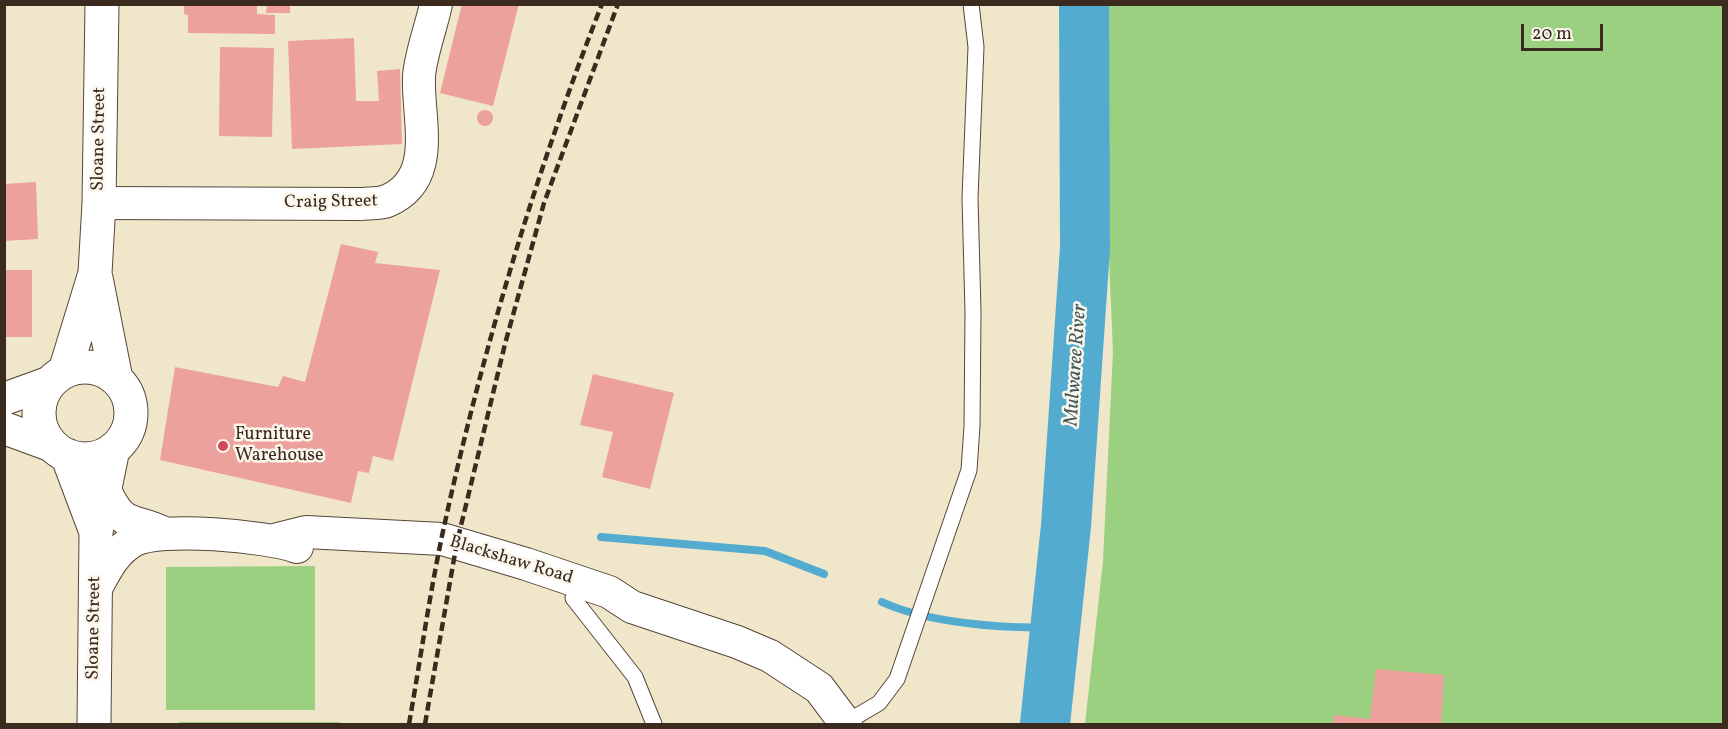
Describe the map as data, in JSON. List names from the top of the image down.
{
  "streets": {
    "street": ["Sloane Street", "Craig Street", "Blackshaw Road"]
  },
  "crossings": [
    ["Sloane Street", "Craig Street"],
    ["Sloane Street", "Blackshaw Road"]
  ],
  "water": ["Mulwaree River"],
  "places": ["Furniture Warehouse"],
  "scale_bar": "20 m"
}
